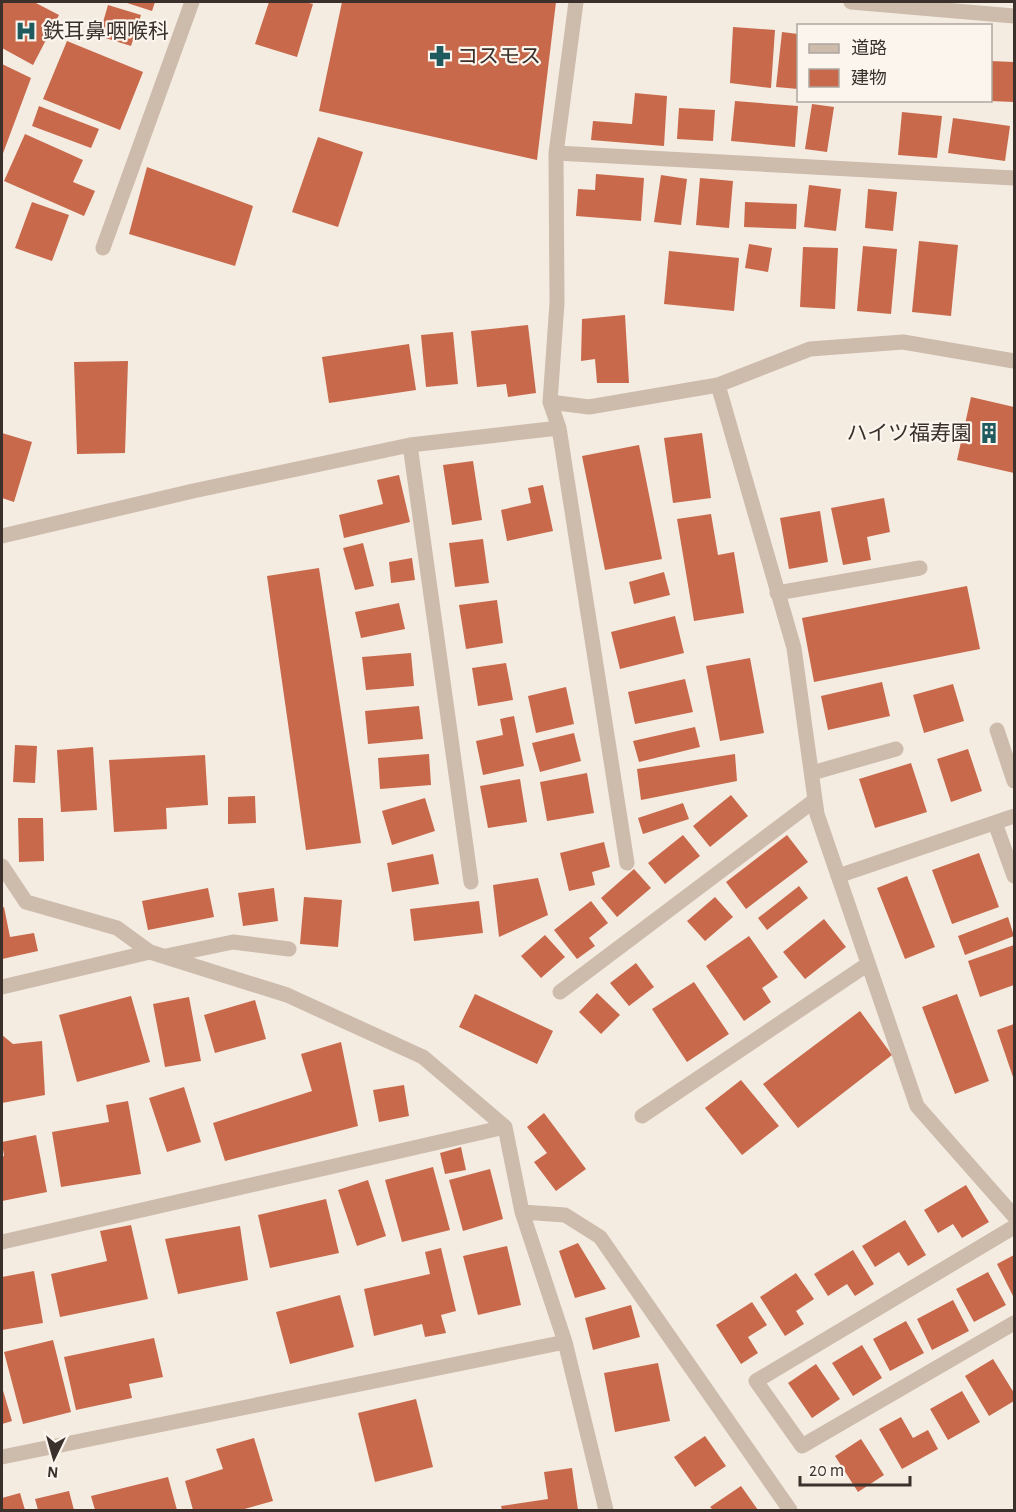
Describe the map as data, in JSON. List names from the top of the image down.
{
  "places": {
    "hospital": ["鉄耳鼻咽喉科"],
    "pharmacy": ["コスモス"],
    "building": ["ハイツ福寿園"]
  },
  "legend": ["道路", "建物"],
  "scale_bar": "20 m",
  "north": "bottom"
}
